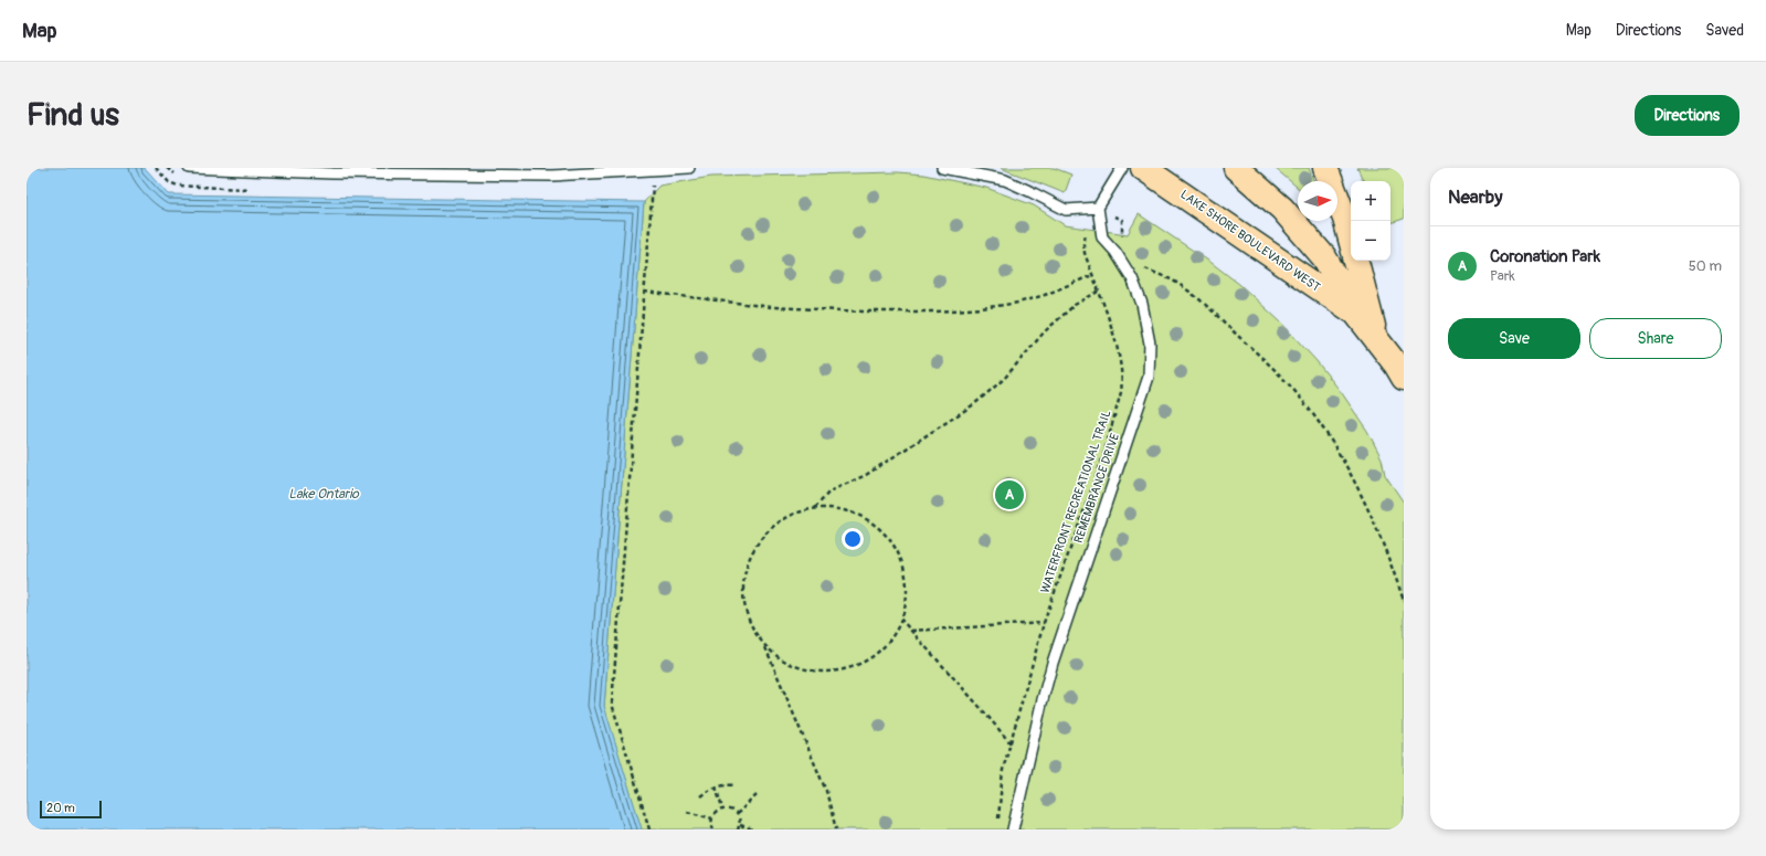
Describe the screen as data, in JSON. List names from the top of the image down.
{
  "streets": {
    "highway": ["LAKE SHORE BOULEVARD WEST"],
    "lane": ["REMEMBRANCE DRIVE"],
    "path": ["WATERFRONT RECREATIONAL TRAIL"]
  },
  "crossings": [
    ["REMEMBRANCE DRIVE", "WATERFRONT RECREATIONAL TRAIL"]
  ],
  "water": ["Lake Ontario"],
  "scale_bar": "20 m",
  "north": "right",
  "page": {
    "header": "Map",
    "nav": ["Map", "Directions", "Saved"],
    "buttons": [
      "Directions",
      ["Save", "Share"]
    ],
    "title": "Find us",
    "heading": "Nearby",
    "map_buttons": ["+", "−"],
    "list": [
      {
        "mark": "A",
        "name": "Coronation Park",
        "note": "Park",
        "value": "50 m"
      }
    ],
    "pins": "A",
    "scale": "20 m"
  }
}
